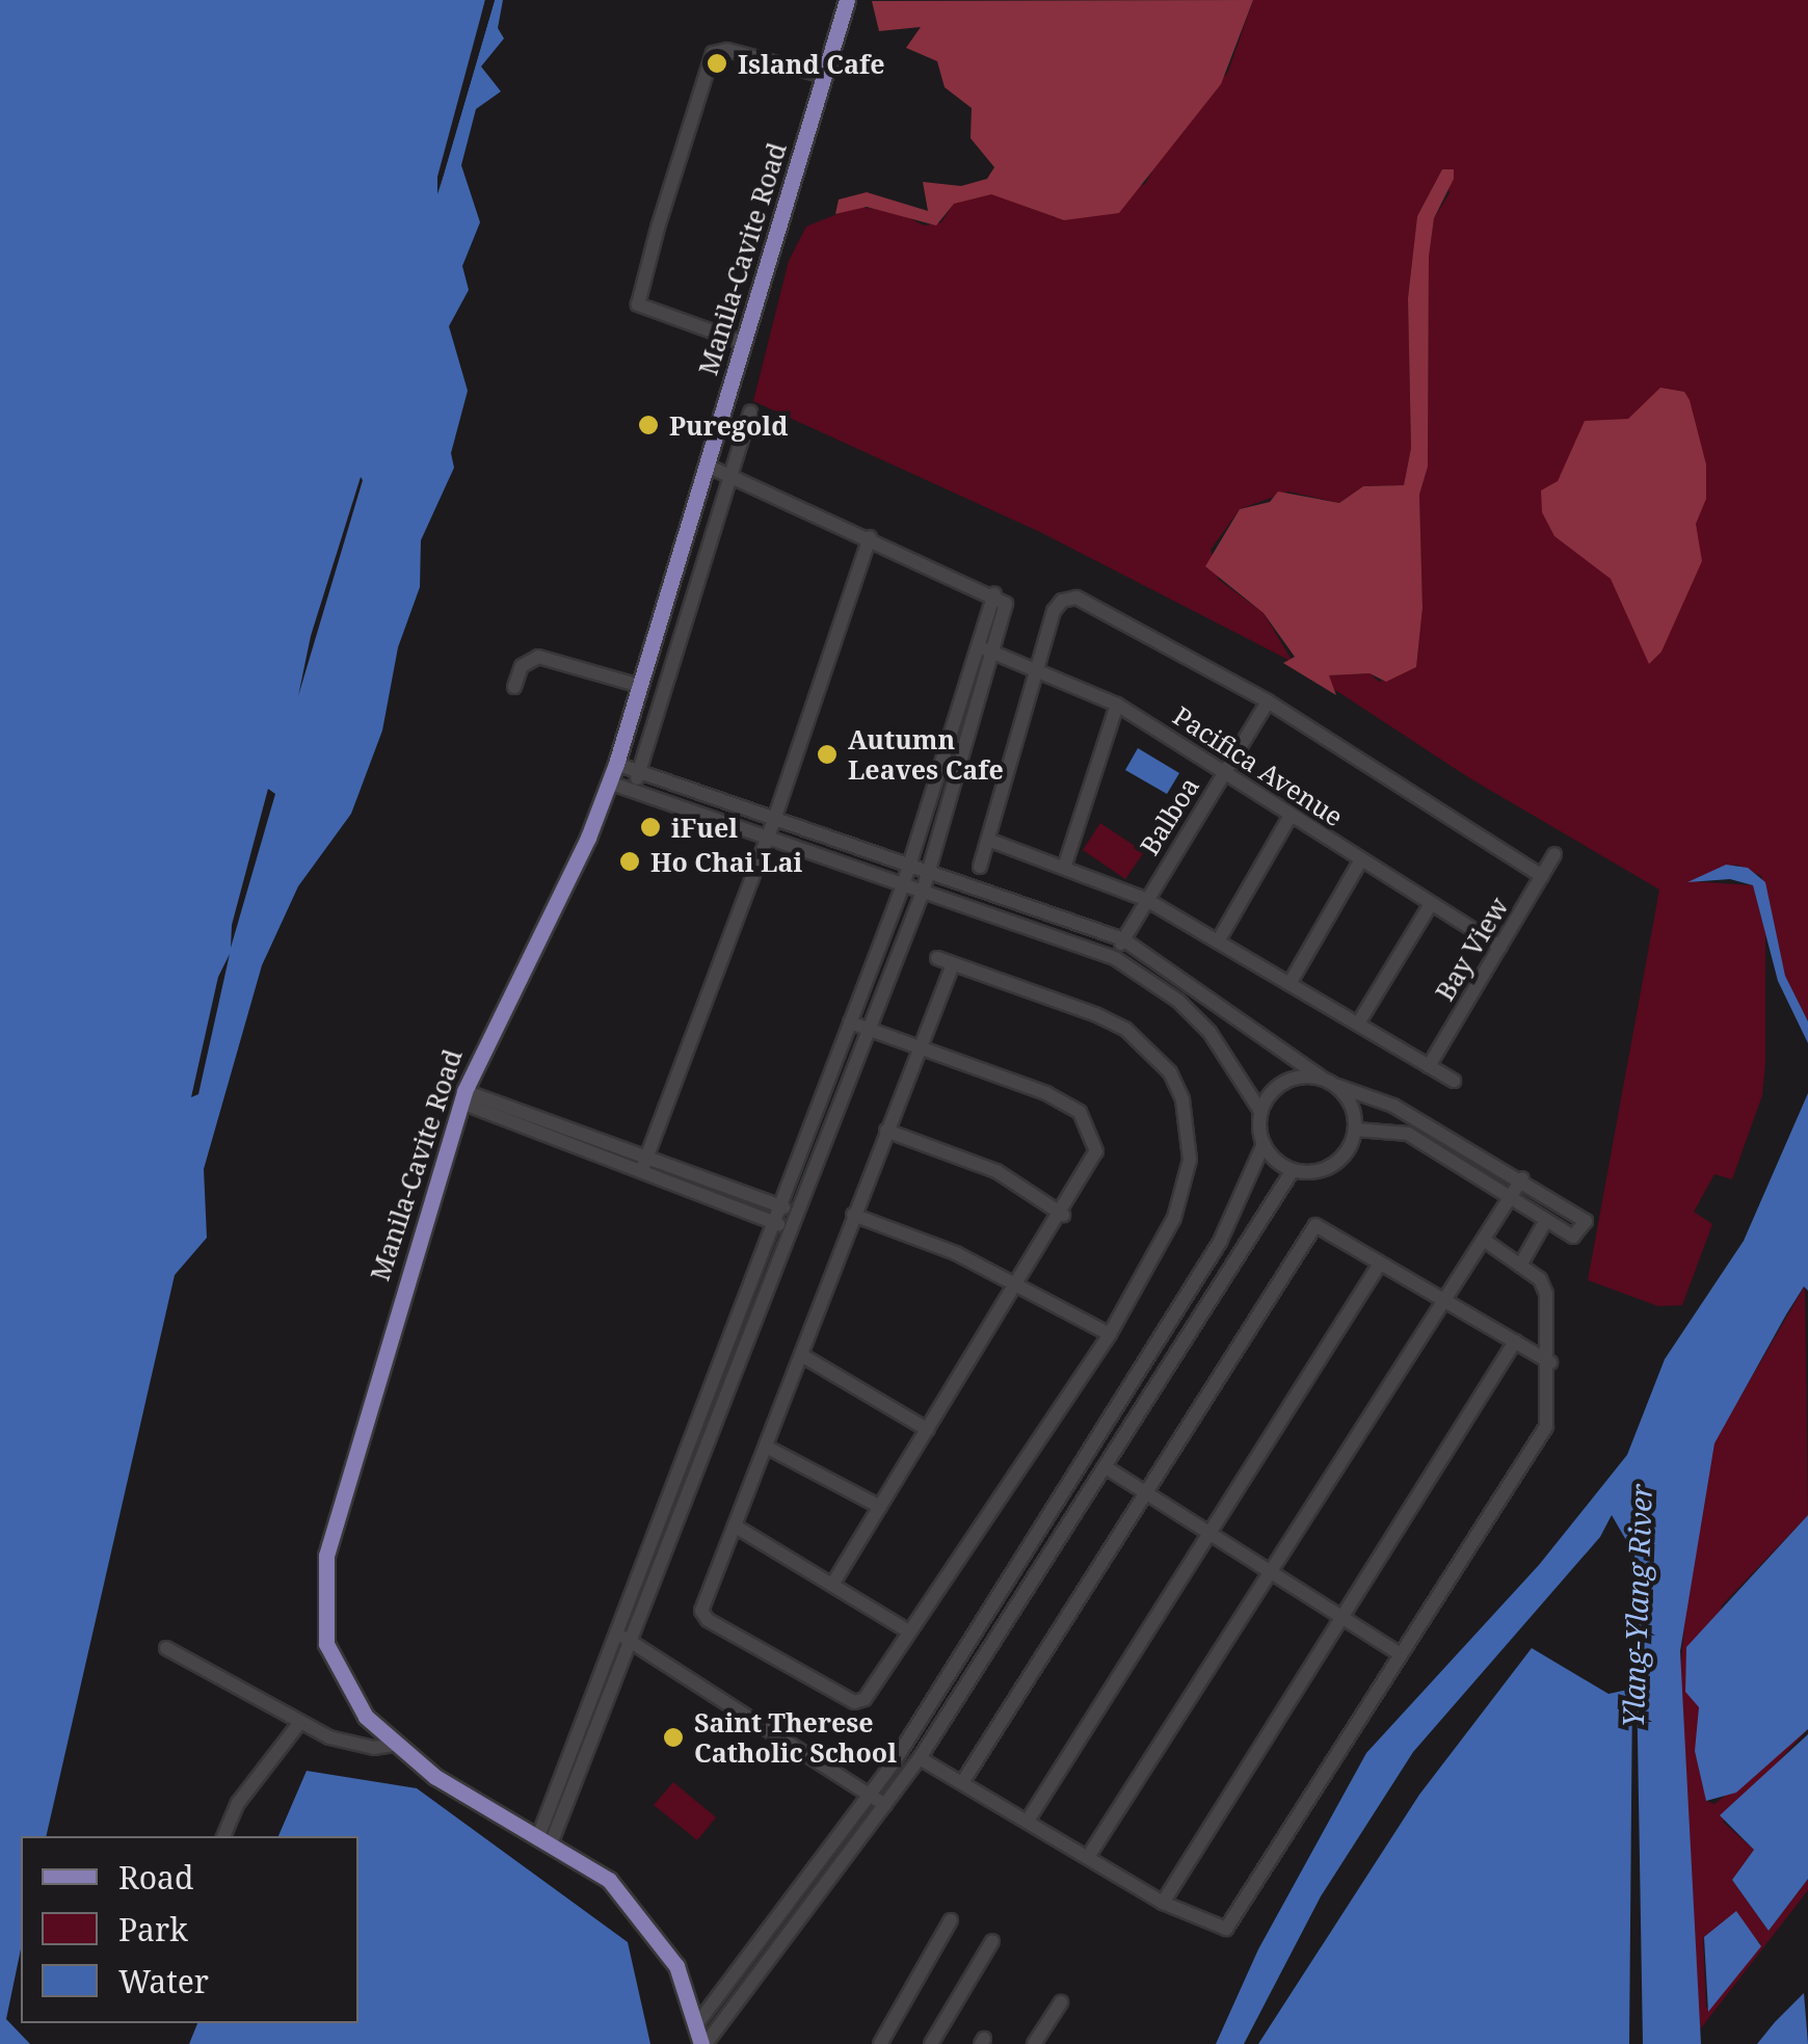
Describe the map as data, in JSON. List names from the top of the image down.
{
  "streets": {
    "main road": ["Manila-Cavite Road"],
    "street": ["Pacifica Avenue", "Balboa", "Bay View"]
  },
  "crossings": [
    ["Pacifica Avenue", "Balboa"],
    ["Pacifica Avenue", "Bay View"]
  ],
  "water": ["Ylang-Ylang River"],
  "places": [
    "Island Cafe",
    "Puregold",
    "Autumn Leaves Cafe",
    "iFuel",
    "Ho Chai Lai",
    "Saint Therese Catholic School"
  ],
  "legend": ["Road", "Park", "Water"]
}
